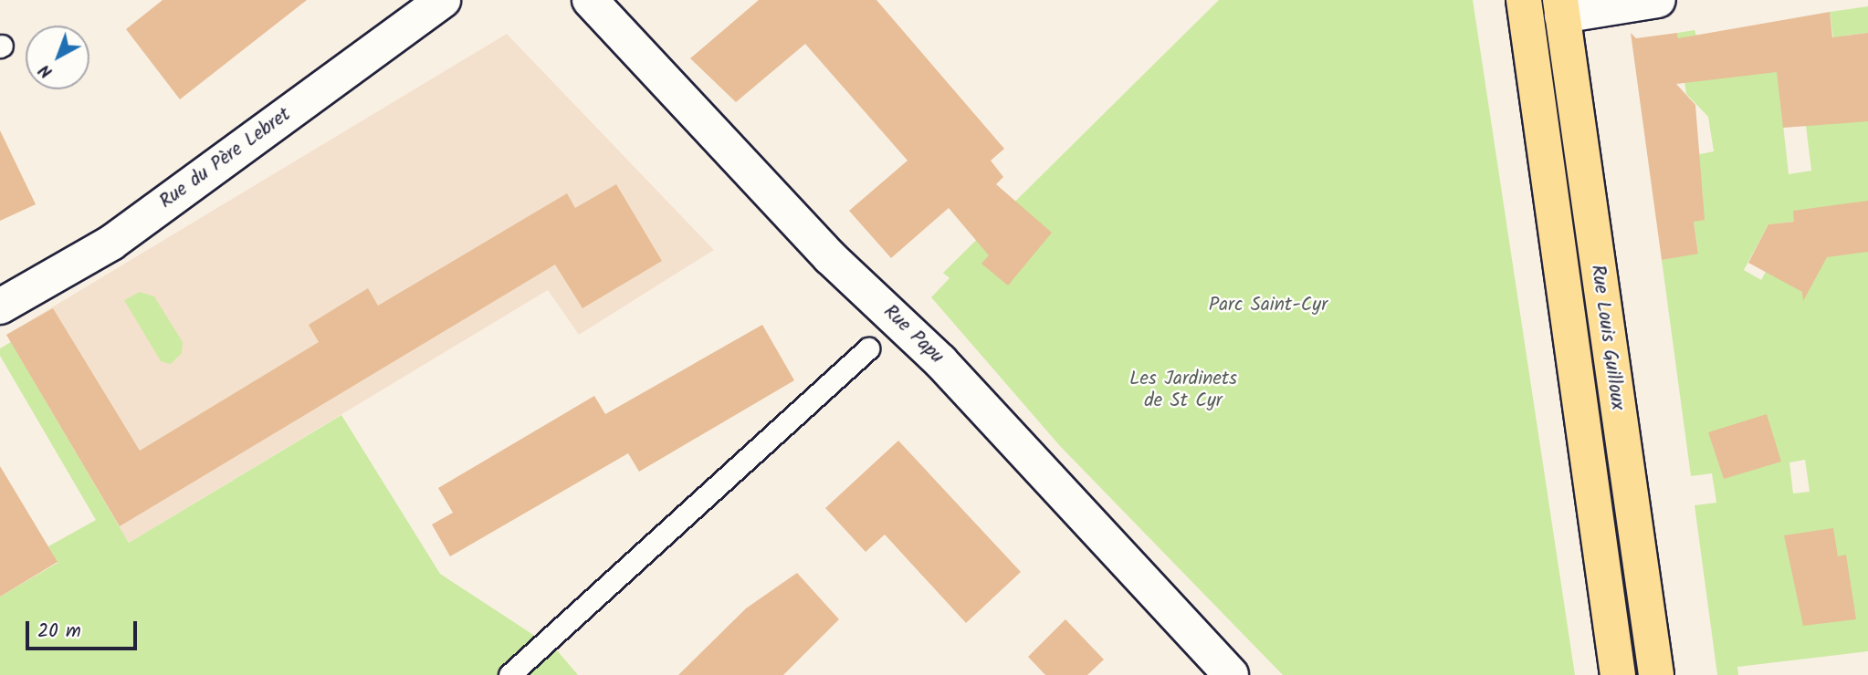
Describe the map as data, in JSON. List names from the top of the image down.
{
  "streets": {
    "main road": ["Rue Louis Guilloux"],
    "street": ["Rue du Père Lebret", "Rue Papu"]
  },
  "parks": ["Parc Saint-Cyr", "Les Jardinets de St Cyr"],
  "scale_bar": "20 m",
  "north": "bottom left"
}
